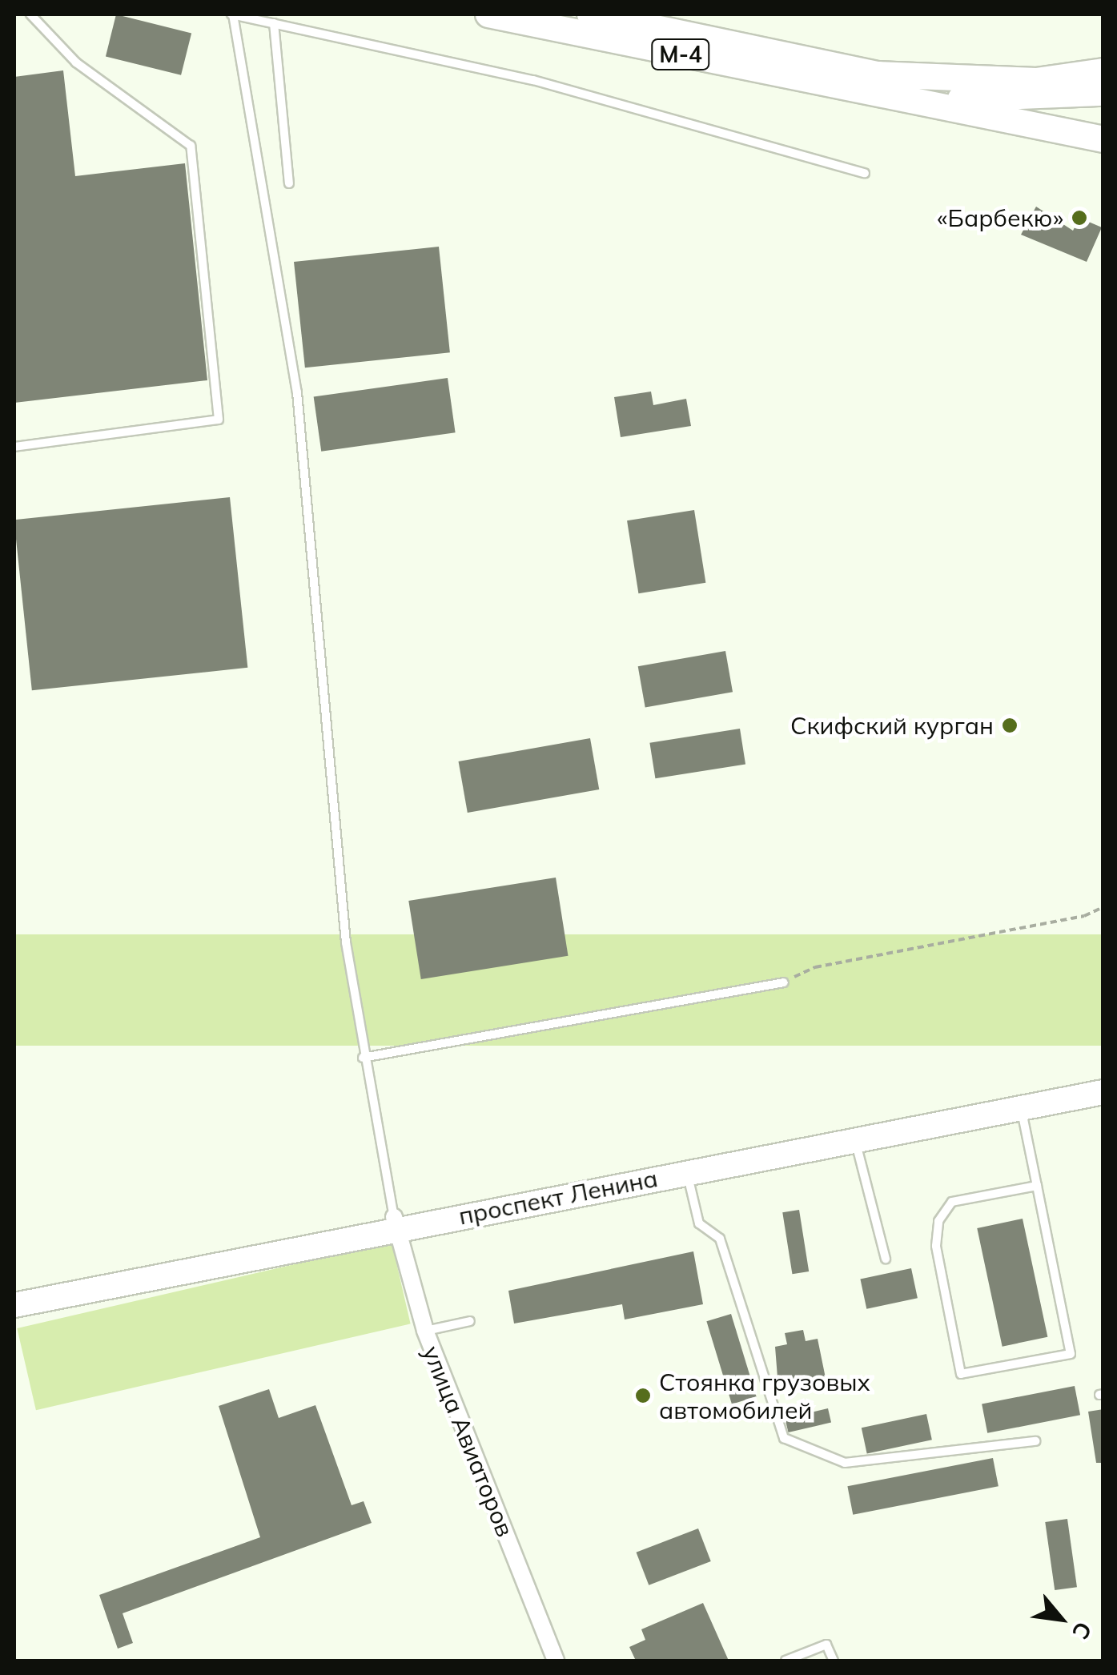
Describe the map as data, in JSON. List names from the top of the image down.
{
  "streets": {
    "main road": ["М-4", "проспект Ленина"],
    "street": ["улица Авиаторов"]
  },
  "crossings": [
    ["проспект Ленина", "улица Авиаторов"]
  ],
  "places": ["«Барбекю»", "Скифский курган", "Стоянка грузовых автомобилей"],
  "north": "bottom right"
}
